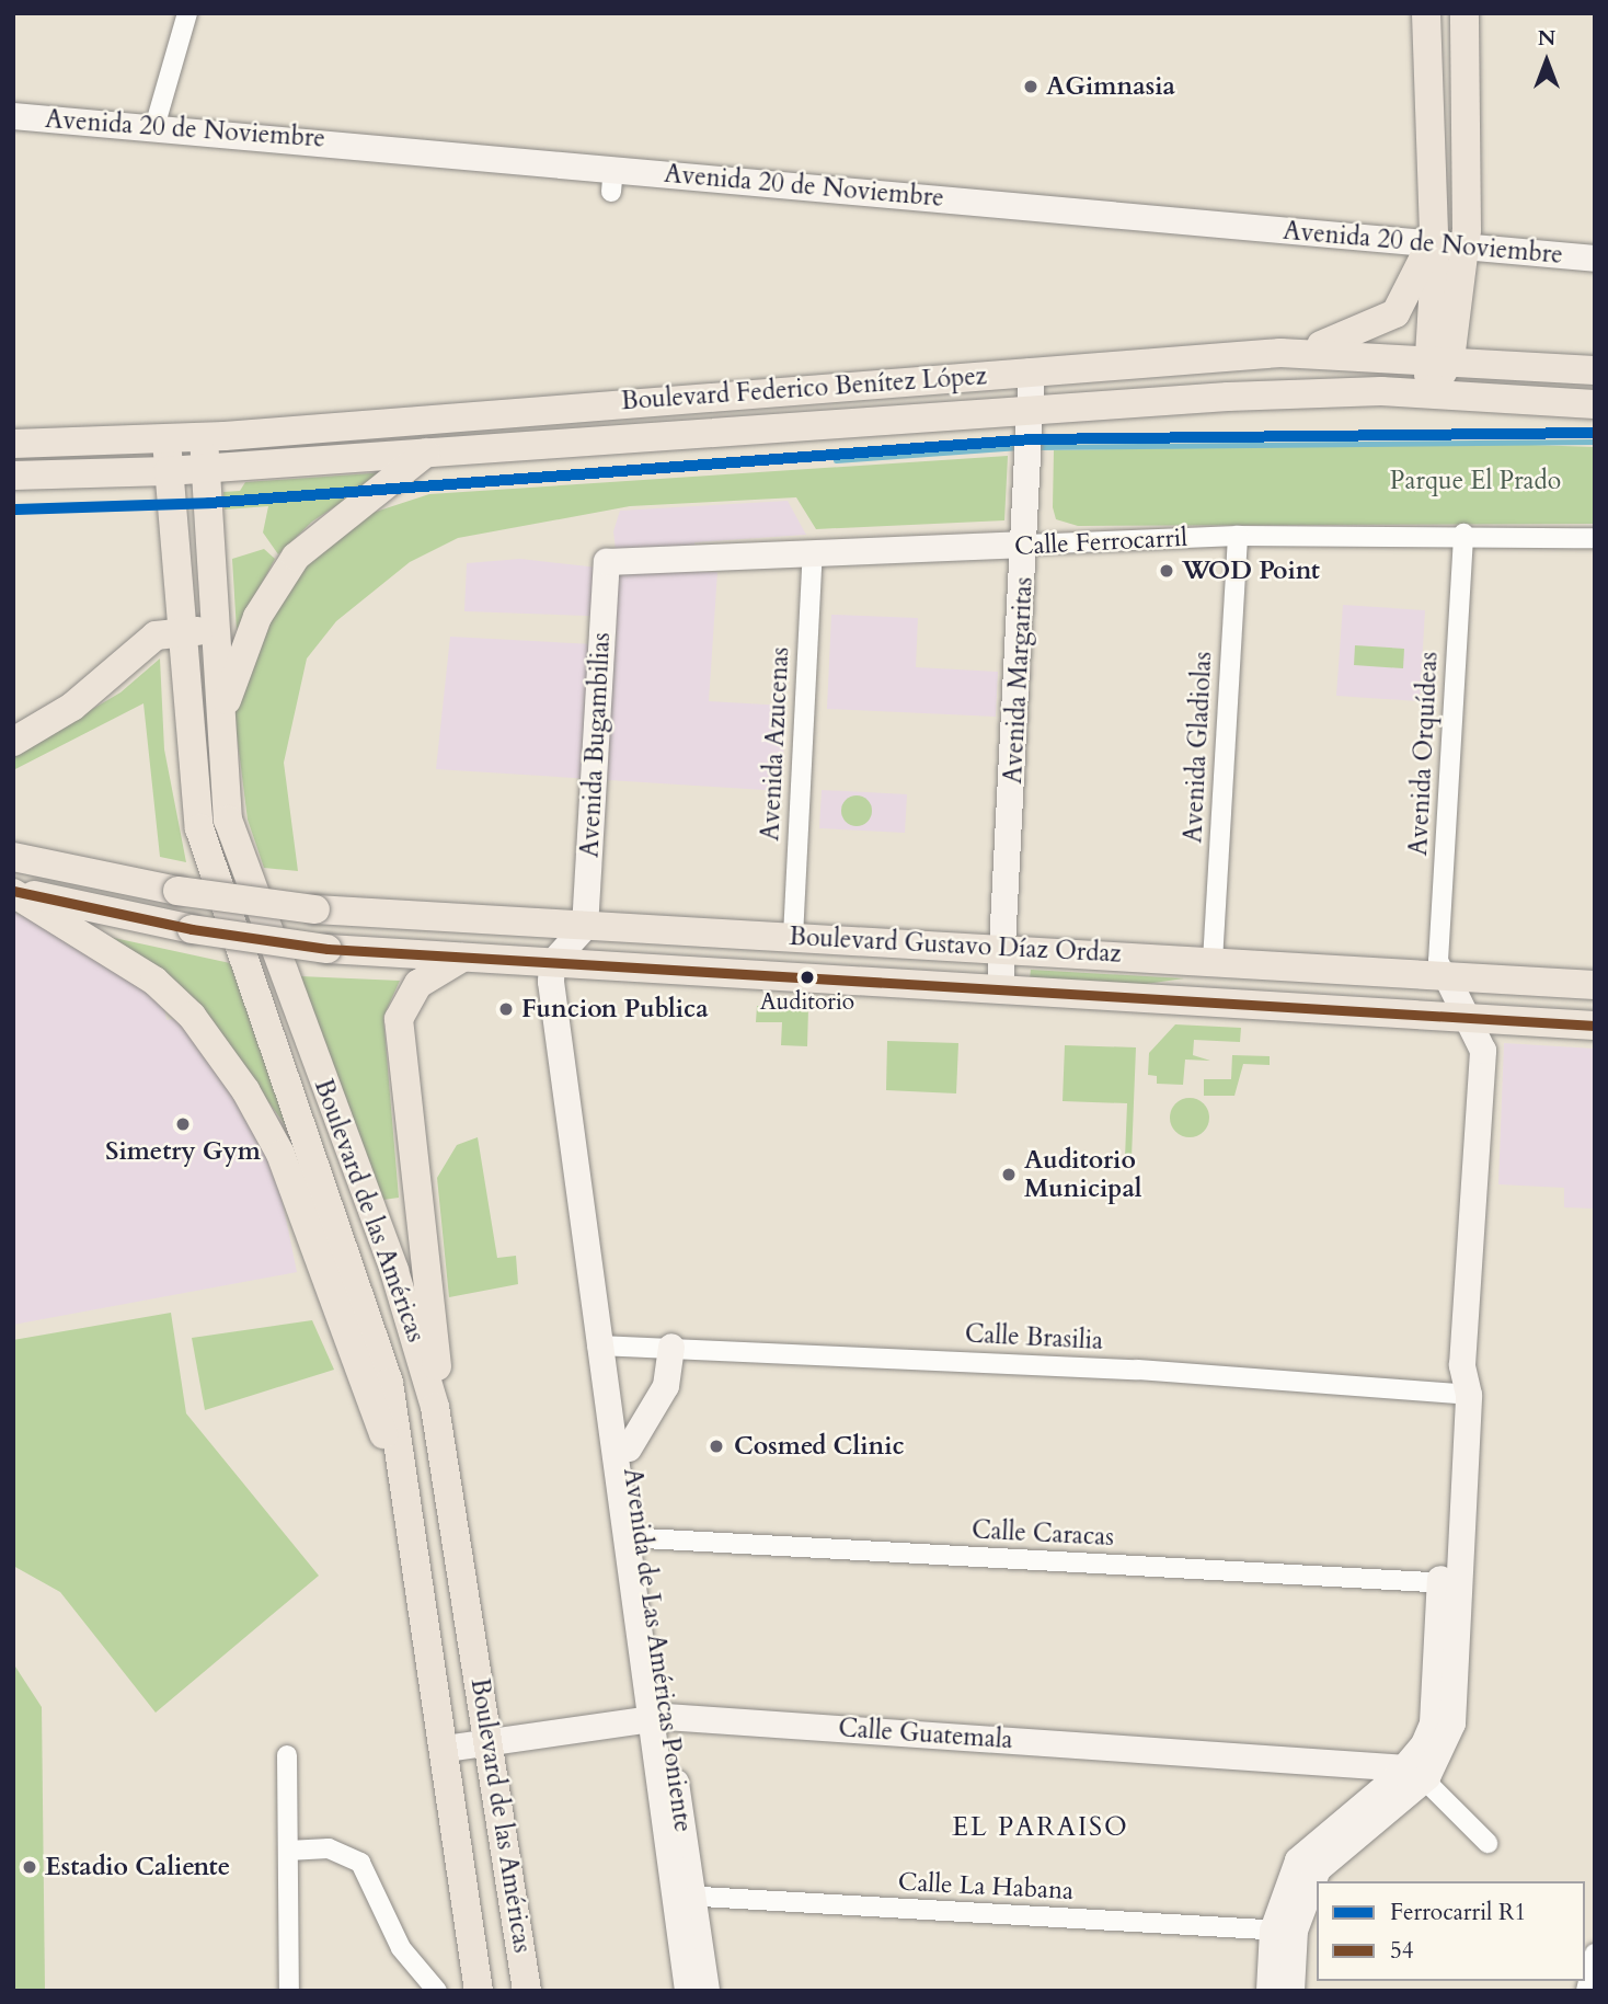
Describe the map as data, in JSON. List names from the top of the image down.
{
  "streets": {
    "main road": ["Boulevard Federico Benítez López", "Boulevard Gustavo Díaz Ordaz", "Boulevard de las Américas"],
    "street": [
      "Avenida 20 de Noviembre",
      "Calle Ferrocarril",
      "Avenida Margaritas",
      "Avenida Azucenas",
      "Avenida Bugambilias",
      "Avenida Gladiolas",
      "Avenida Orquídeas",
      "Calle Brasilia",
      "Calle Caracas",
      "Avenida de Las Américas Poniente",
      "Calle Guatemala",
      "Calle La Habana"
    ]
  },
  "crossings": [
    ["Boulevard Federico Benítez López", "Avenida Margaritas"],
    ["Boulevard Federico Benítez López", "Boulevard de las Américas"],
    ["Calle Ferrocarril", "Avenida Margaritas"],
    ["Calle Ferrocarril", "Avenida Azucenas"],
    ["Calle Ferrocarril", "Avenida Bugambilias"],
    ["Calle Ferrocarril", "Avenida Gladiolas"],
    ["Calle Ferrocarril", "Avenida Orquídeas"],
    ["Avenida Margaritas", "Boulevard Gustavo Díaz Ordaz"],
    ["Avenida Azucenas", "Boulevard Gustavo Díaz Ordaz"],
    ["Avenida Bugambilias", "Boulevard Gustavo Díaz Ordaz"],
    ["Avenida Gladiolas", "Boulevard Gustavo Díaz Ordaz"],
    ["Avenida Orquídeas", "Boulevard Gustavo Díaz Ordaz"],
    ["Boulevard Gustavo Díaz Ordaz", "Avenida de Las Américas Poniente"],
    ["Boulevard de las Américas", "Calle Guatemala"],
    ["Calle Brasilia", "Avenida de Las Américas Poniente"],
    ["Calle Caracas", "Avenida de Las Américas Poniente"],
    ["Avenida de Las Américas Poniente", "Calle Guatemala"],
    ["Avenida de Las Américas Poniente", "Calle La Habana"]
  ],
  "districts": ["EL PARAISO"],
  "parks": ["Parque El Prado"],
  "places": [
    "AGimnasia",
    "WOD Point",
    "Auditorio",
    "Funcion Publica",
    "Simetry Gym",
    "Auditorio Municipal",
    "Cosmed Clinic",
    "Estadio Caliente"
  ],
  "lines": ["rail line R1", "transit line 54"],
  "legend": ["Ferrocarril R1", "54"],
  "north": "top"
}
